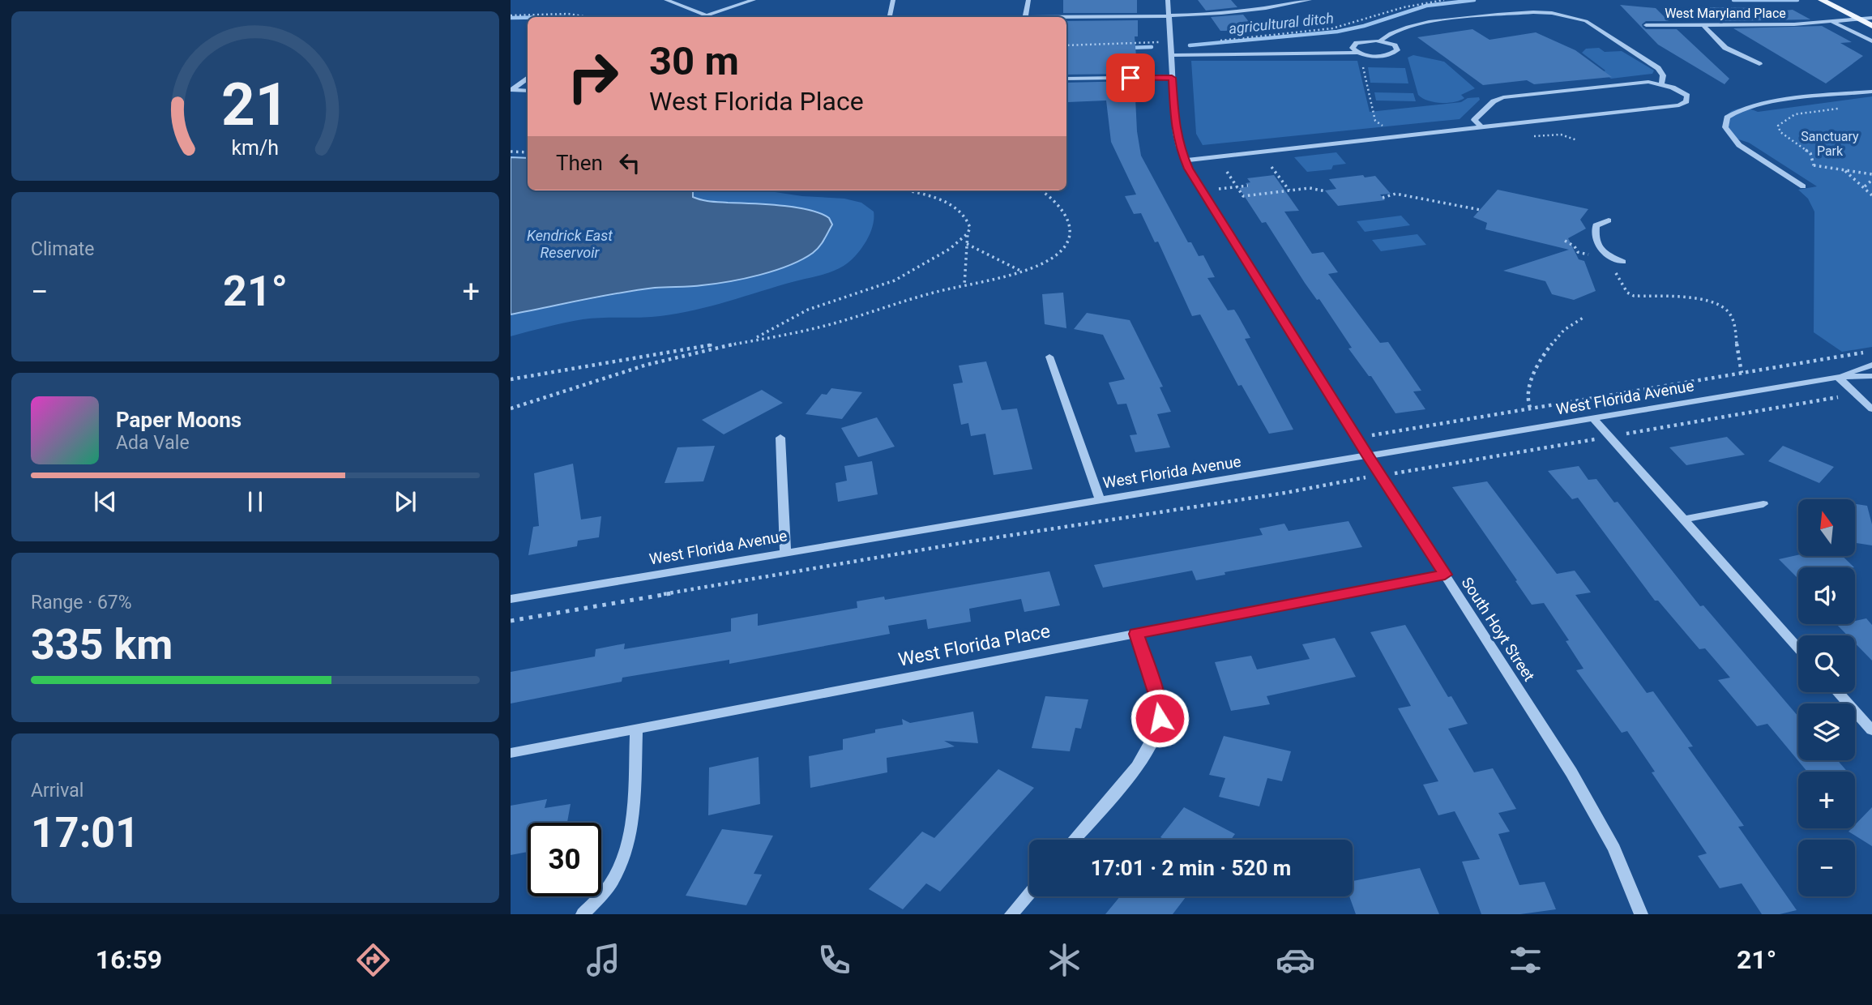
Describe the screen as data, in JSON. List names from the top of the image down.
{
  "streets": {
    "street": [
      "West Maryland Place",
      "West Florida Avenue",
      "South Hoyt Street",
      "West Florida Place"
    ]
  },
  "crossings": [
    ["West Florida Avenue", "South Hoyt Street"],
    ["South Hoyt Street", "West Florida Place"]
  ],
  "water": ["agricultural ditch", "Kendrick East Reservoir"],
  "parks": ["Sanctuary Park"],
  "north": "top",
  "page": {
    "turn": ["30 m", "West Florida Place"],
    "then": "Then",
    "tile": [
      "Climate",
      ["Range · 67%", "335 km"],
      ["Arrival", "17:01"]
    ],
    "heat": ["−", "21°", "+"],
    "song": ["Paper Moons", "Ada Vale"],
    "map_buttons": ["+", "−"],
    "limit": "30",
    "trip": "17:01 · 2 min · 520 m",
    "tabs": ["16:59", "21°"],
    "gauge": ["21", "km/h"]
  }
}
